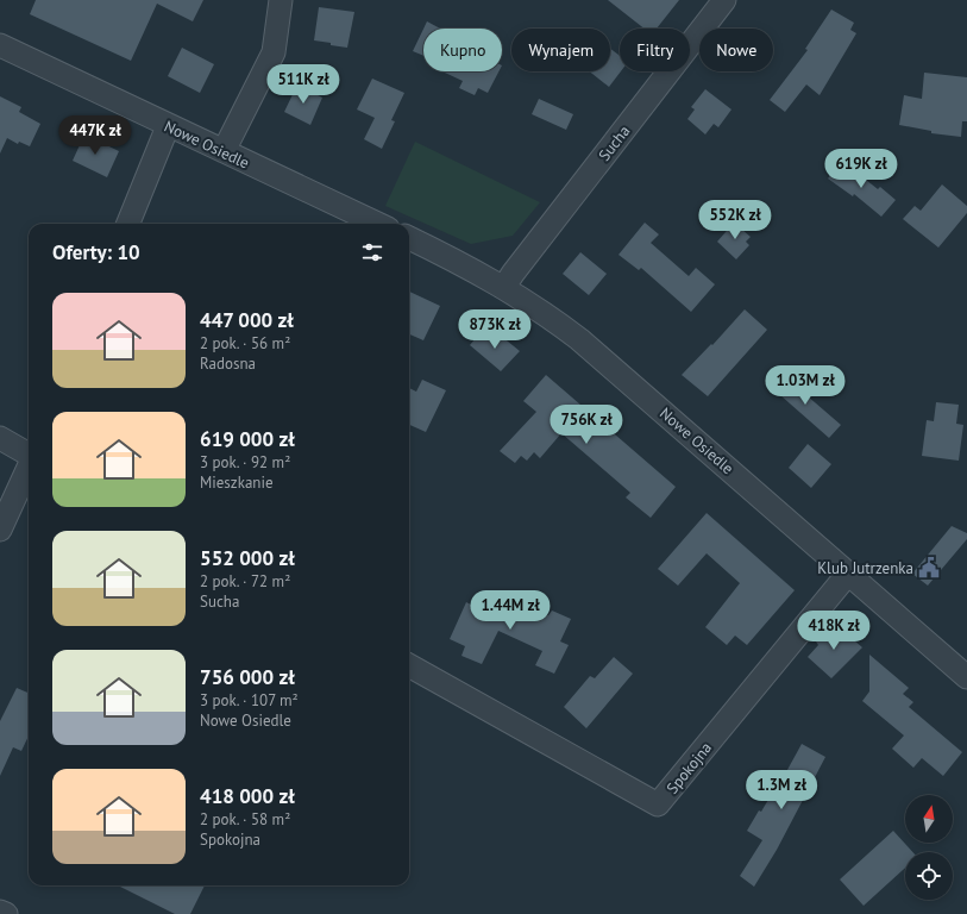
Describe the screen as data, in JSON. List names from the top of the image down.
{
  "streets": {
    "street": ["Sucha", "Nowe Osiedle", "Spokojna"]
  },
  "crossings": [
    ["Sucha", "Nowe Osiedle"],
    ["Nowe Osiedle", "Spokojna"]
  ],
  "places": {
    "public building": ["Klub Jutrzenka"]
  },
  "north": "top",
  "page": {
    "chip": [
      "Kupno",
      "Wynajem",
      "Filtry",
      "Nowe"
    ],
    "price": [
      "511K zł",
      "447K zł",
      "619K zł",
      "552K zł",
      "873K zł",
      "1.03M zł",
      "756K zł",
      "1.44M zł",
      "418K zł",
      "1.3M zł"
    ],
    "heading": "Oferty: 10",
    "list": [
      {
        "name": "447 000 zł",
        "note": "2 pok. · 56 m² · Radosna"
      },
      {
        "name": "619 000 zł",
        "note": "3 pok. · 92 m² · Mieszkanie"
      },
      {
        "name": "552 000 zł",
        "note": "2 pok. · 72 m² · Sucha"
      },
      {
        "name": "756 000 zł",
        "note": "3 pok. · 107 m² · Nowe Osiedle"
      },
      {
        "name": "418 000 zł",
        "note": "2 pok. · 58 m² · Spokojna"
      }
    ]
  }
}
